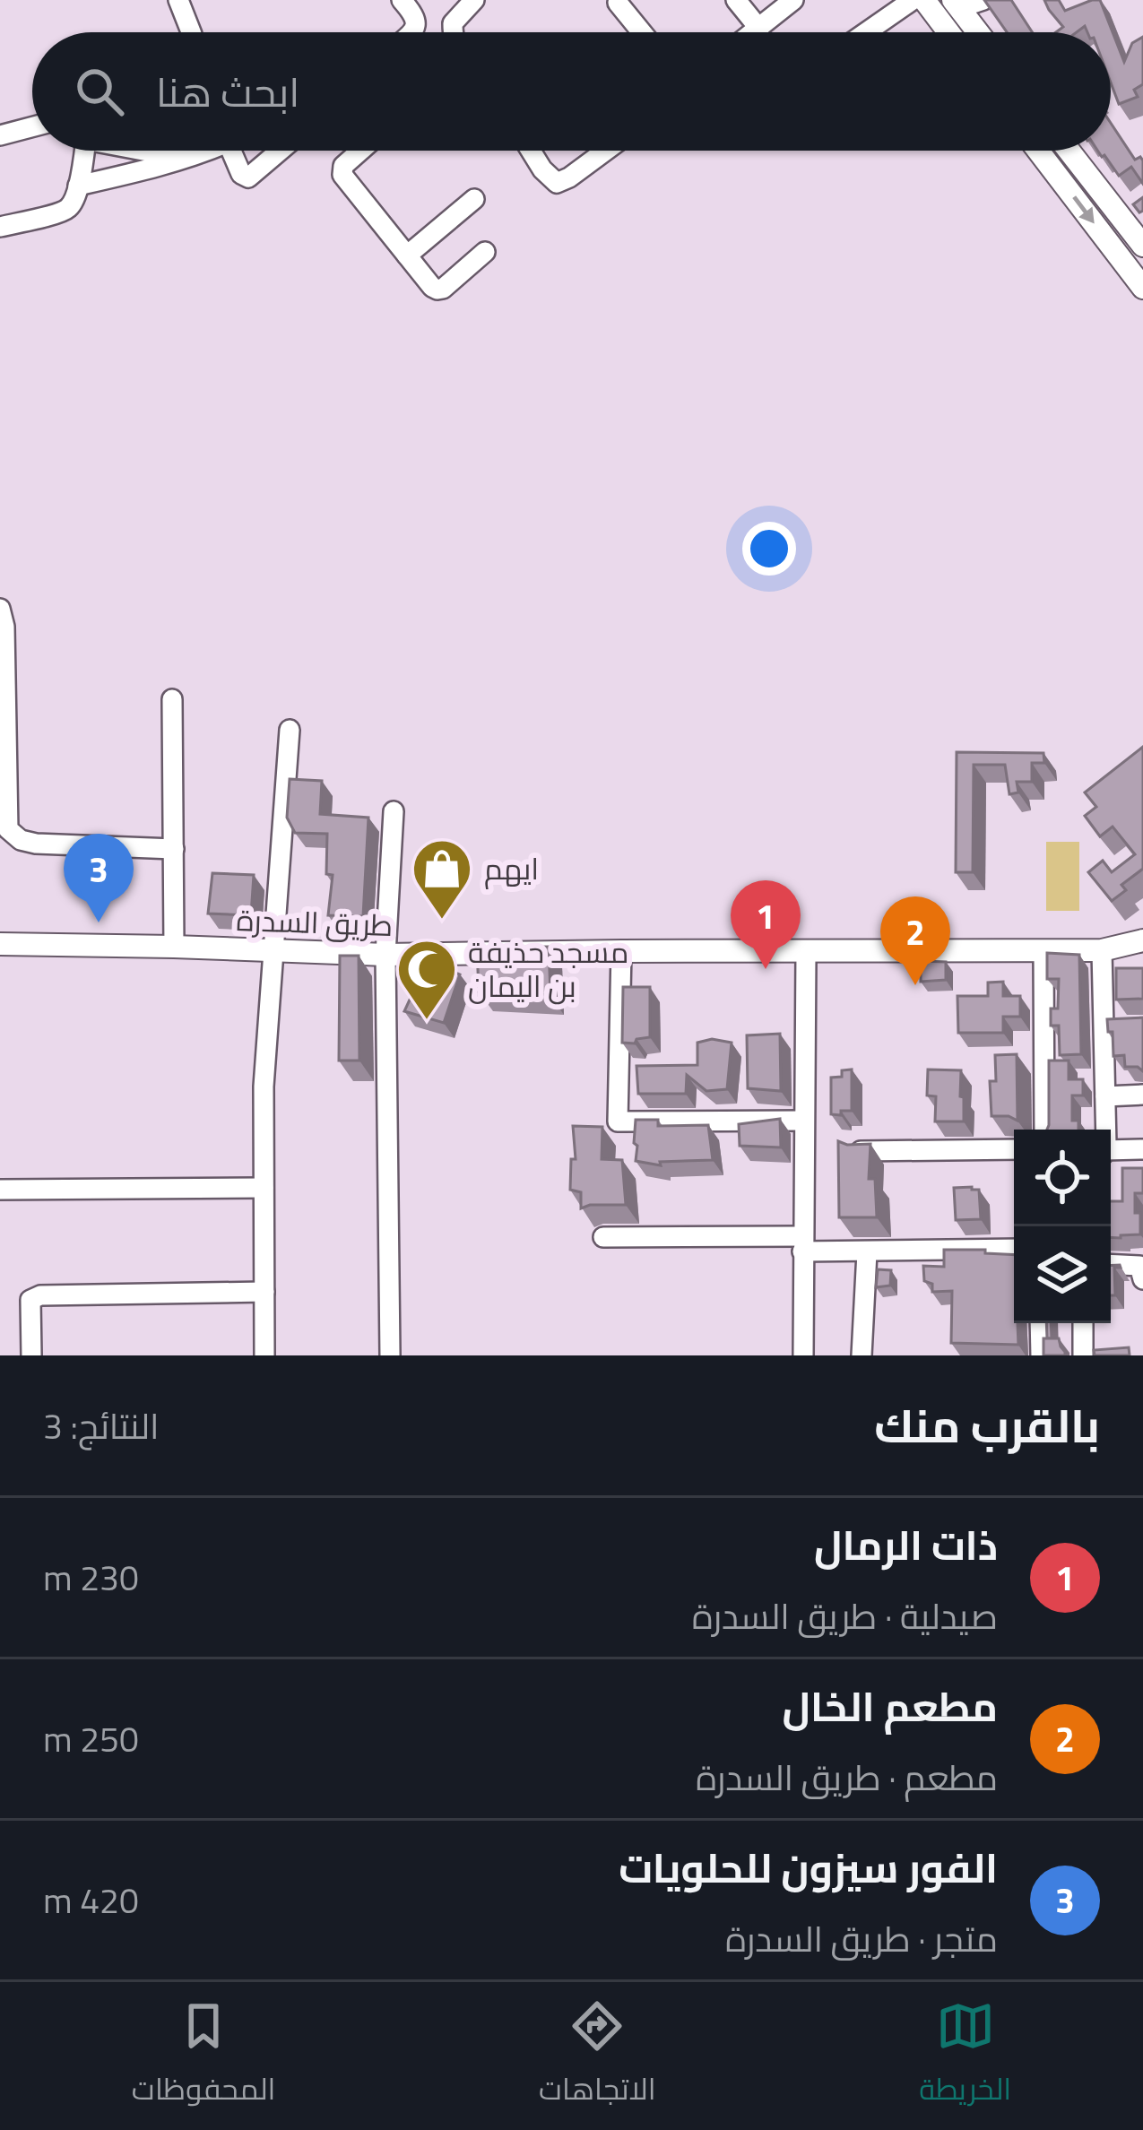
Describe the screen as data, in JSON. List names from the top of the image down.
{
  "streets": {
    "main road": ["طريق السدرة"]
  },
  "places": {
    "shop": ["ايهم"],
    "mosque": ["مسجد حذيفة بن اليمان"]
  },
  "page": {
    "search": "ابحث هنا",
    "pins": ["3", "1", "2"],
    "heading": ["بالقرب منك", "النتائج: 3"],
    "list": [
      {
        "mark": "1",
        "name": "ذات الرمال",
        "note": "صيدلية · طريق السدرة",
        "value": "230 m"
      },
      {
        "mark": "2",
        "name": "مطعم الخال",
        "note": "مطعم · طريق السدرة",
        "value": "250 m"
      },
      {
        "mark": "3",
        "name": "الفور سيزون للحلويات",
        "note": "متجر · طريق السدرة",
        "value": "420 m"
      }
    ],
    "nav": ["الخريطة", "الاتجاهات", "المحفوظات"]
  }
}
